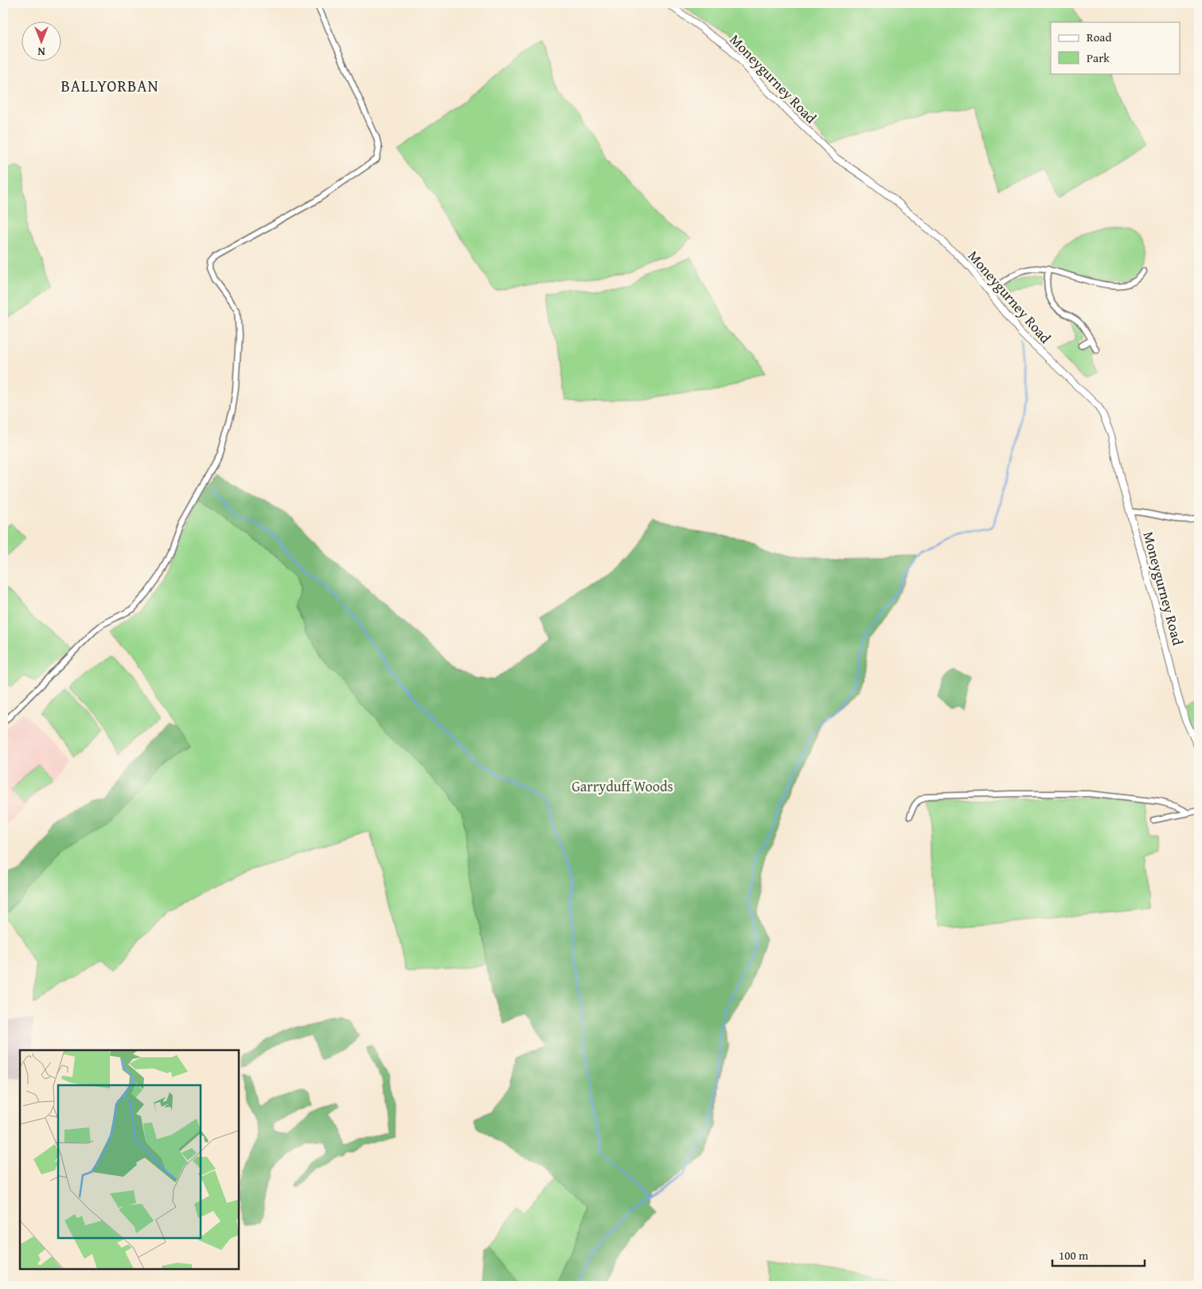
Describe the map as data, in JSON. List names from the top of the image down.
{
  "streets": {
    "street": ["Moneygurney Road"]
  },
  "districts": ["BALLYORBAN"],
  "parks": ["Garryduff Woods"],
  "legend": ["Road", "Park"],
  "scale_bar": "100 m",
  "north": "bottom"
}
